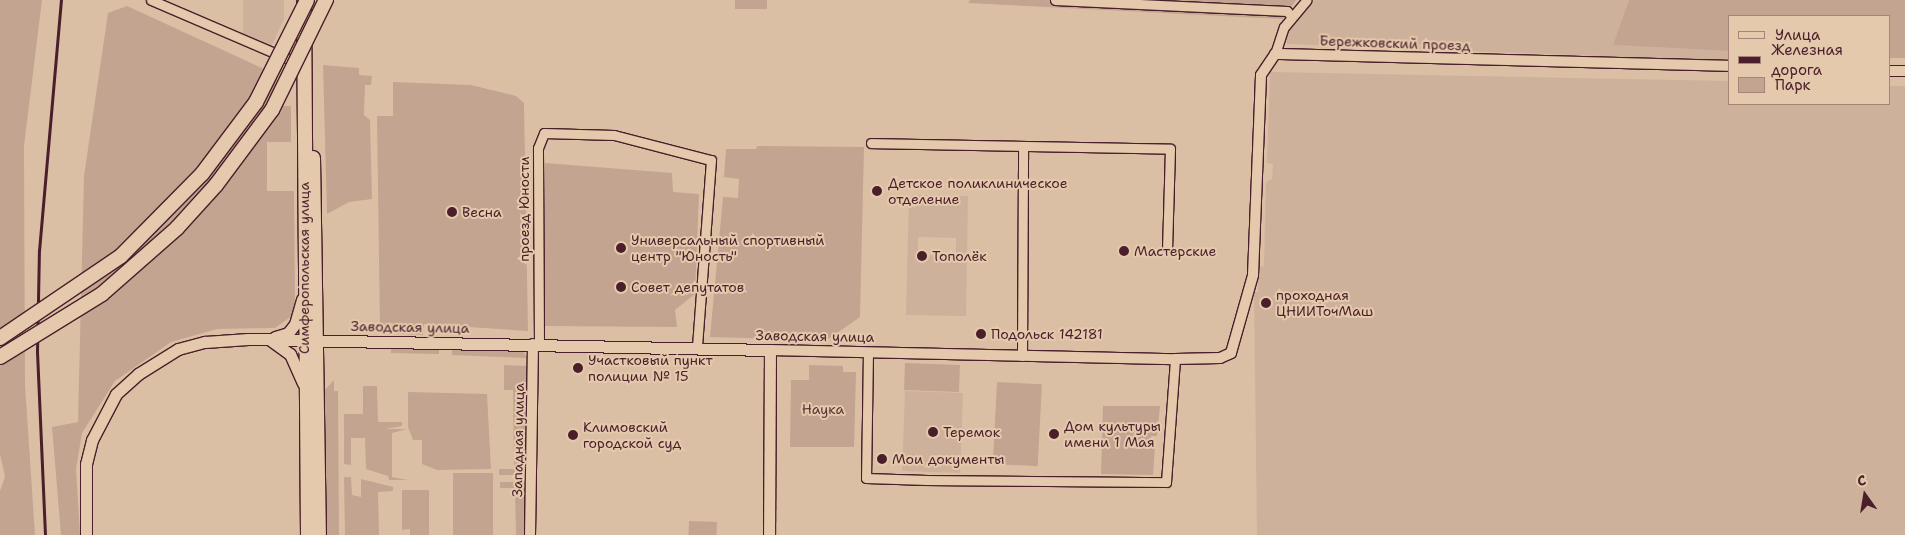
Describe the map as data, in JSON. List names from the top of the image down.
{
  "streets": {
    "main road": ["Симферопольская улица", "Заводская улица"],
    "street": ["Бережковский проезд", "проезд Юности", "Западная улица"]
  },
  "crossings": [
    ["Бережковский проезд", "Заводская улица"],
    ["проезд Юности", "Заводская улица"],
    ["проезд Юности", "Западная улица"],
    ["Симферопольская улица", "Заводская улица"],
    ["Заводская улица", "Западная улица"]
  ],
  "parks": ["Наука"],
  "places": [
    "Детское поликлиническое отделение",
    "Весна",
    "Универсальный спортивный центр \"Юность\"",
    "Мастерские",
    "Тополёк",
    "Совет депутатов",
    "проходная ЦНИИТочМаш",
    "Подольск 142181",
    "Участковый пункт полиции № 15",
    "Теремок",
    "Дом культуры имени 1 Мая",
    "Климовский городской суд",
    "Мои документы"
  ],
  "legend": ["Улица", "Железная дорога", "Парк"],
  "north": "top"
}
